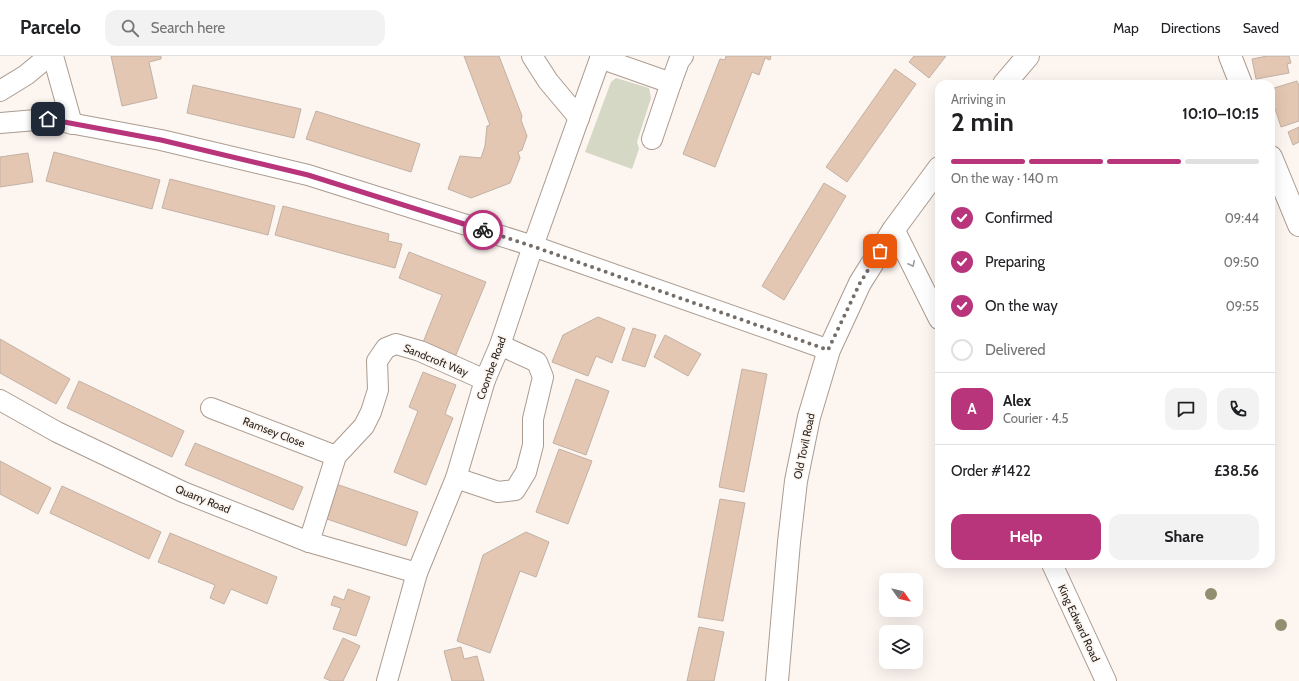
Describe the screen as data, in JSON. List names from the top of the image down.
{
  "streets": {
    "street": [
      "Sandcroft Way",
      "Coombe Road",
      "Ramsey Close",
      "Old Tovil Road",
      "Quarry Road",
      "King Edward Road"
    ]
  },
  "crossings": [
    ["Sandcroft Way", "Coombe Road"],
    ["Sandcroft Way", "Ramsey Close"],
    ["Sandcroft Way", "Quarry Road"],
    ["Coombe Road", "Quarry Road"]
  ],
  "north": "bottom right",
  "page": {
    "header": "Parcelo",
    "search": "Search here",
    "nav": ["Map", "Directions", "Saved"],
    "heading": ["2 min", "Arriving in", "10:10–10:15"],
    "panel": [
      "Alex",
      "Courier · 4.5",
      "Order #1422",
      "£38.56"
    ],
    "bar": "On the way · 140 m",
    "list": [
      ["Confirmed", "09:44"],
      ["Preparing", "09:50"],
      ["On the way", "09:55"],
      "Delivered"
    ],
    "round": "A",
    "buttons": ["Help", "Share"]
  }
}
